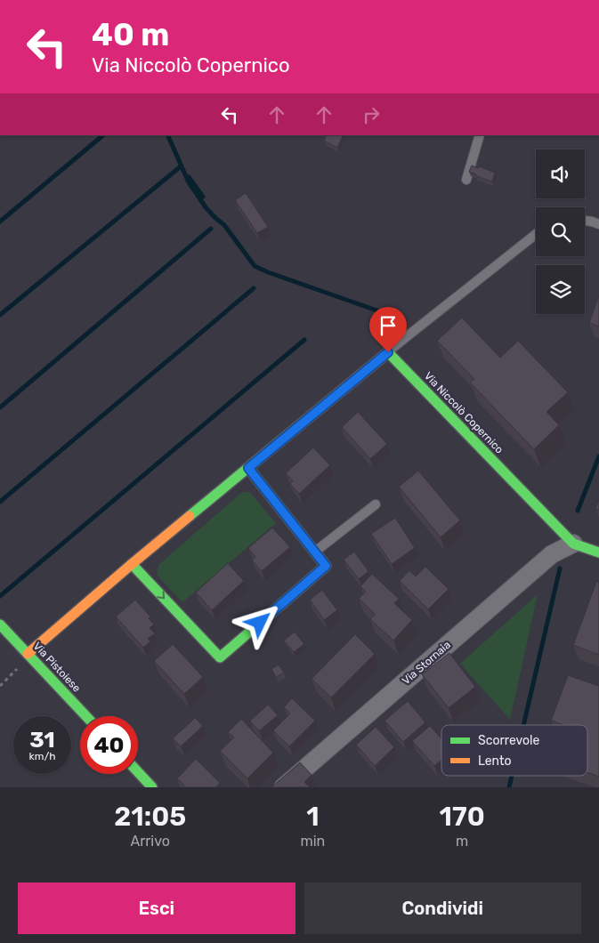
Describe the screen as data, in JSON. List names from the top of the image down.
{
  "streets": {
    "street": ["Via Niccolò Copernico", "Via Stornaia", "Via Pistoiese"]
  },
  "crossings": [
    ["Via Niccolò Copernico", "Via Stornaia"]
  ],
  "legend": ["Scorrevole", "Lento"],
  "page": {
    "turn": ["40 m", "Via Niccolò Copernico"],
    "speed": "31 km/h",
    "limit": "40",
    "eta": [
      "21:05",
      "Arrivo",
      "1",
      "min",
      "170",
      "m"
    ],
    "buttons": ["Esci", "Condividi"]
  }
}
